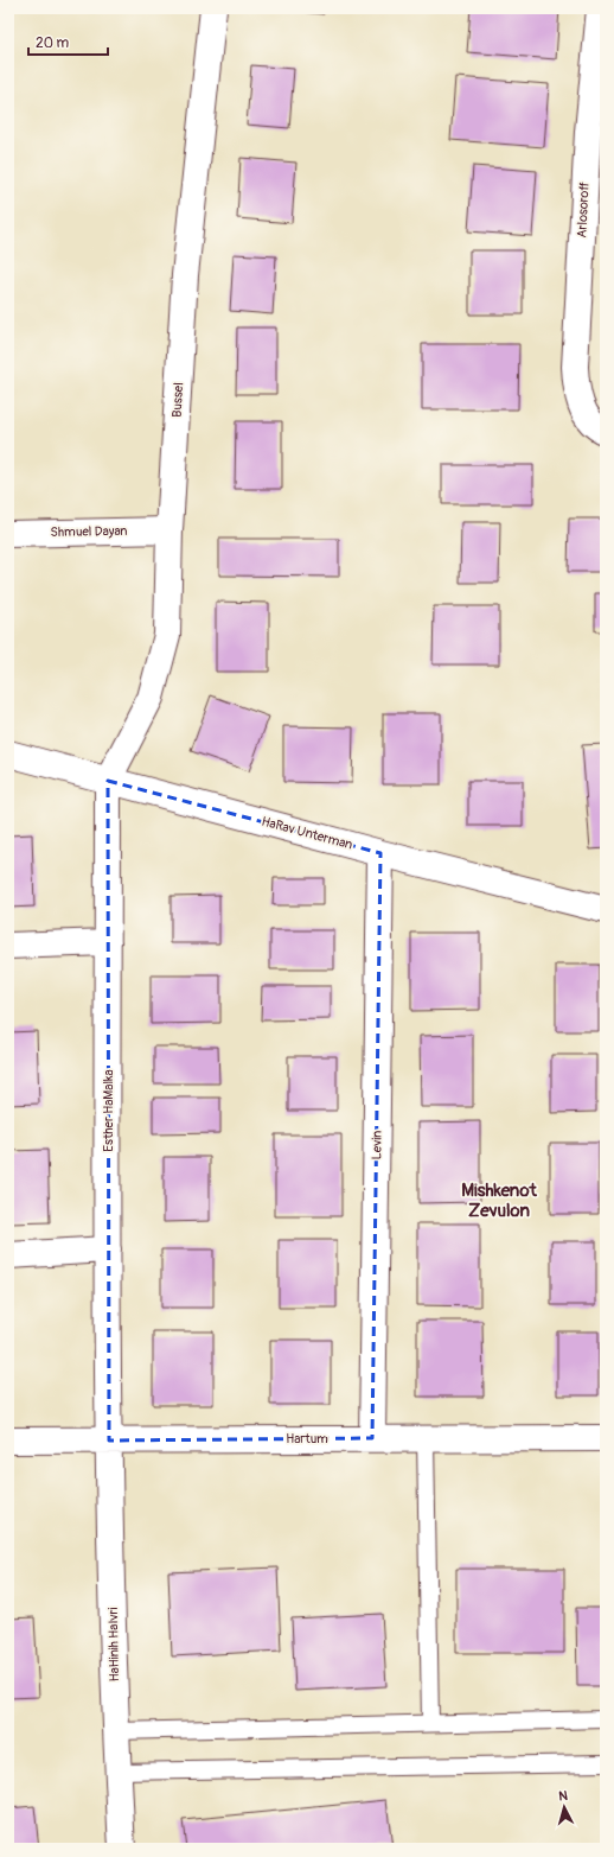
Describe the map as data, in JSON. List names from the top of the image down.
{
  "streets": {
    "street": [
      "Arlosoroff",
      "Bussel",
      "Shmuel Dayan",
      "HaRav Unterman",
      "Esther HaMalka",
      "Levin",
      "Hartum",
      "HaHinih HaIvri"
    ]
  },
  "crossings": [
    ["Bussel", "Shmuel Dayan"],
    ["Bussel", "HaRav Unterman"],
    ["Bussel", "Esther HaMalka"],
    ["HaRav Unterman", "Esther HaMalka"],
    ["HaRav Unterman", "Levin"],
    ["Esther HaMalka", "Hartum"],
    ["Esther HaMalka", "HaHinih HaIvri"],
    ["Levin", "Hartum"],
    ["Hartum", "HaHinih HaIvri"]
  ],
  "districts": ["Mishkenot Zevulon"],
  "scale_bar": "20 m",
  "north": "top"
}
